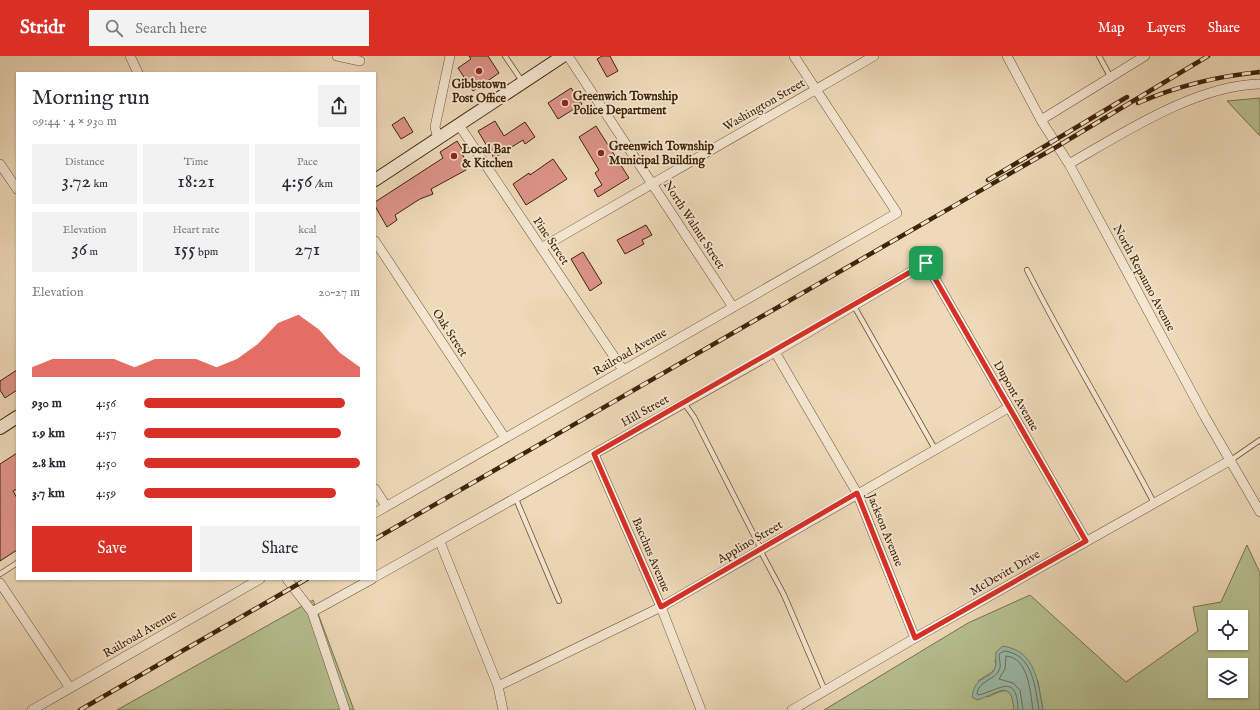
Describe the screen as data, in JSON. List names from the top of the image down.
{
  "streets": {
    "street": [
      "Washington Street",
      "North Walnut Street",
      "Pine Street",
      "North Repauno Avenue",
      "Oak Street",
      "Railroad Avenue",
      "Dupont Avenue",
      "Hill Street",
      "Jackson Avenue",
      "Applino Street",
      "Bacchus Avenue",
      "McDevitt Drive"
    ]
  },
  "crossings": [
    ["Washington Street", "North Walnut Street"],
    ["Washington Street", "Pine Street"],
    ["Washington Street", "Railroad Avenue"],
    ["North Walnut Street", "Railroad Avenue"],
    ["Pine Street", "Railroad Avenue"],
    ["North Repauno Avenue", "McDevitt Drive"],
    ["Oak Street", "Railroad Avenue"],
    ["Dupont Avenue", "Hill Street"],
    ["Dupont Avenue", "Applino Street"],
    ["Dupont Avenue", "McDevitt Drive"],
    ["Hill Street", "Jackson Avenue"],
    ["Hill Street", "Bacchus Avenue"],
    ["Jackson Avenue", "Applino Street"],
    ["Jackson Avenue", "McDevitt Drive"],
    ["Applino Street", "Bacchus Avenue"]
  ],
  "places": [
    "Gibbstown Post Office",
    "Greenwich Township Police Department",
    "Greenwich Township Municipal Building",
    "Local Bar & Kitchen"
  ],
  "page": {
    "header": "Stridr",
    "search": "Search here",
    "nav": ["Map", "Layers", "Share"],
    "heading": ["Morning run", "09:44 · 4 × 930 m"],
    "stats": [
      ["Distance", "3.72 km"],
      ["Time", "18:21"],
      ["Pace", "4:56 /km"],
      ["Elevation", "36 m"],
      ["Heart rate", "155 bpm"],
      ["kcal", "271"]
    ],
    "chart": ["Elevation", "20–27 m"],
    "list": [
      {
        "name": "930 m",
        "note": "4:56"
      },
      {
        "name": "1.9 km",
        "note": "4:57"
      },
      {
        "name": "2.8 km",
        "note": "4:50"
      },
      {
        "name": "3.7 km",
        "note": "4:59"
      }
    ],
    "buttons": ["Save", "Share"]
  }
}
